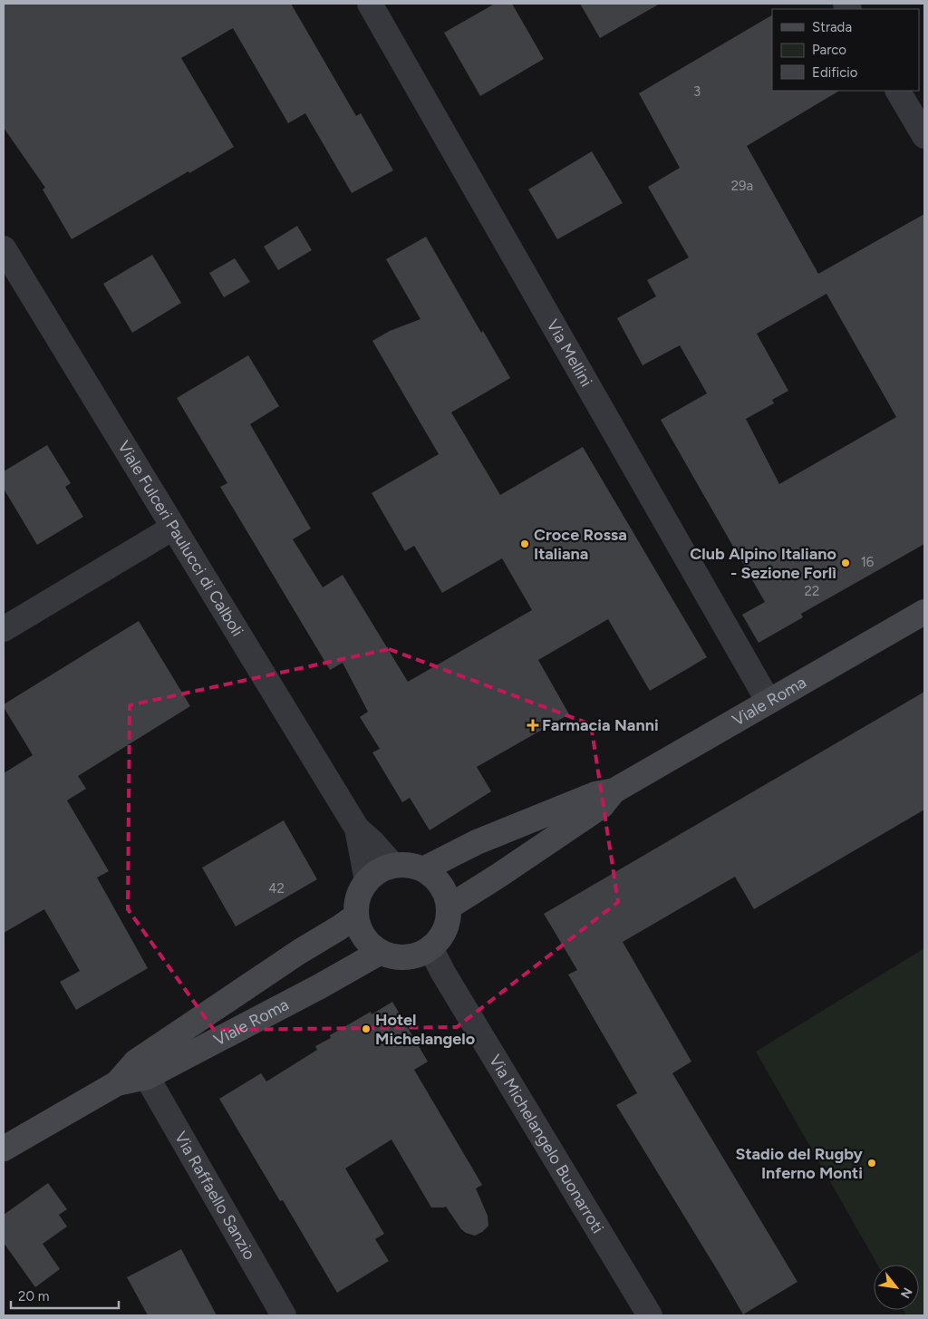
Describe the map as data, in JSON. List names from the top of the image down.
{
  "streets": {
    "main road": ["Viale Roma"],
    "street": [
      "Via Mellini",
      "Viale Fulceri Paulucci di Calboli",
      "Via Michelangelo Buonarroti",
      "Via Raffaello Sanzio"
    ]
  },
  "crossings": [
    ["Via Mellini", "Viale Roma"],
    ["Viale Fulceri Paulucci di Calboli", "Viale Roma"],
    ["Viale Fulceri Paulucci di Calboli", "Via Michelangelo Buonarroti"],
    ["Viale Roma", "Via Michelangelo Buonarroti"],
    ["Viale Roma", "Via Raffaello Sanzio"]
  ],
  "places": {
    "other": [
      "Croce Rossa Italiana",
      "Club Alpino Italiano - Sezione Forlì",
      "Hotel Michelangelo",
      "Stadio del Rugby Inferno Monti"
    ],
    "health": ["Farmacia Nanni"]
  },
  "house_numbers": [
    "3",
    "29a",
    "16",
    "22",
    "42"
  ],
  "legend": ["Strada", "Parco", "Edificio"],
  "scale_bar": "20 m",
  "north": "bottom right"
}
